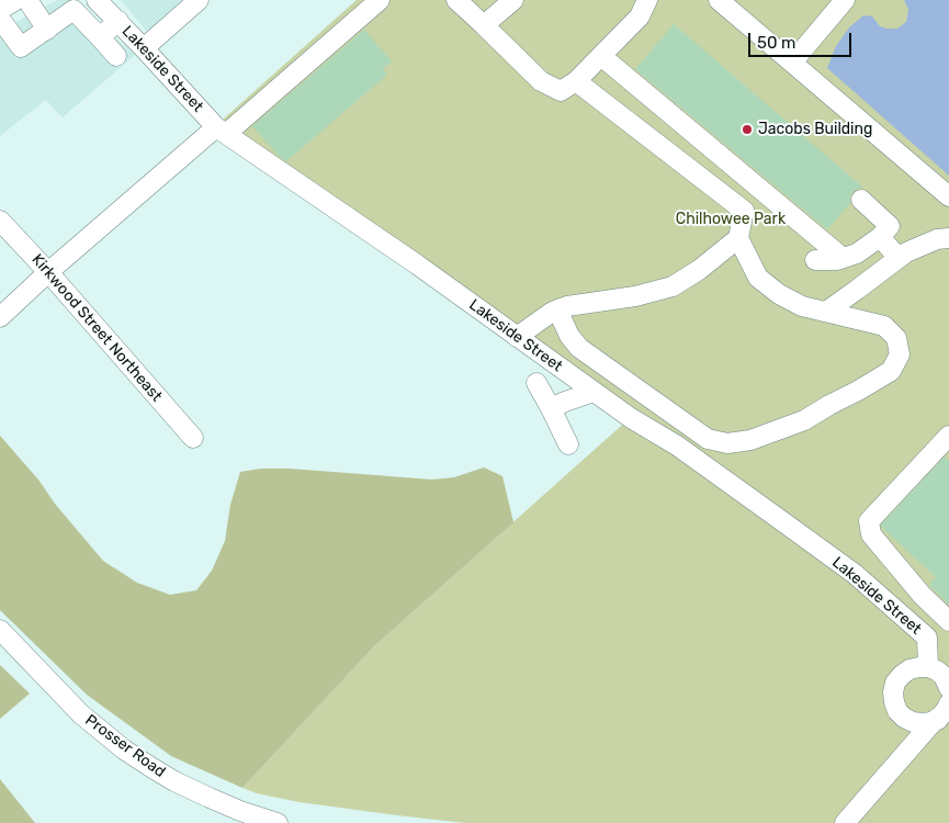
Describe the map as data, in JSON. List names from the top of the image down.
{
  "streets": {
    "street": ["Lakeside Street", "Kirkwood Street Northeast", "Prosser Road"]
  },
  "parks": ["Chilhowee Park"],
  "places": ["Jacobs Building"],
  "scale_bar": "50 m"
}
